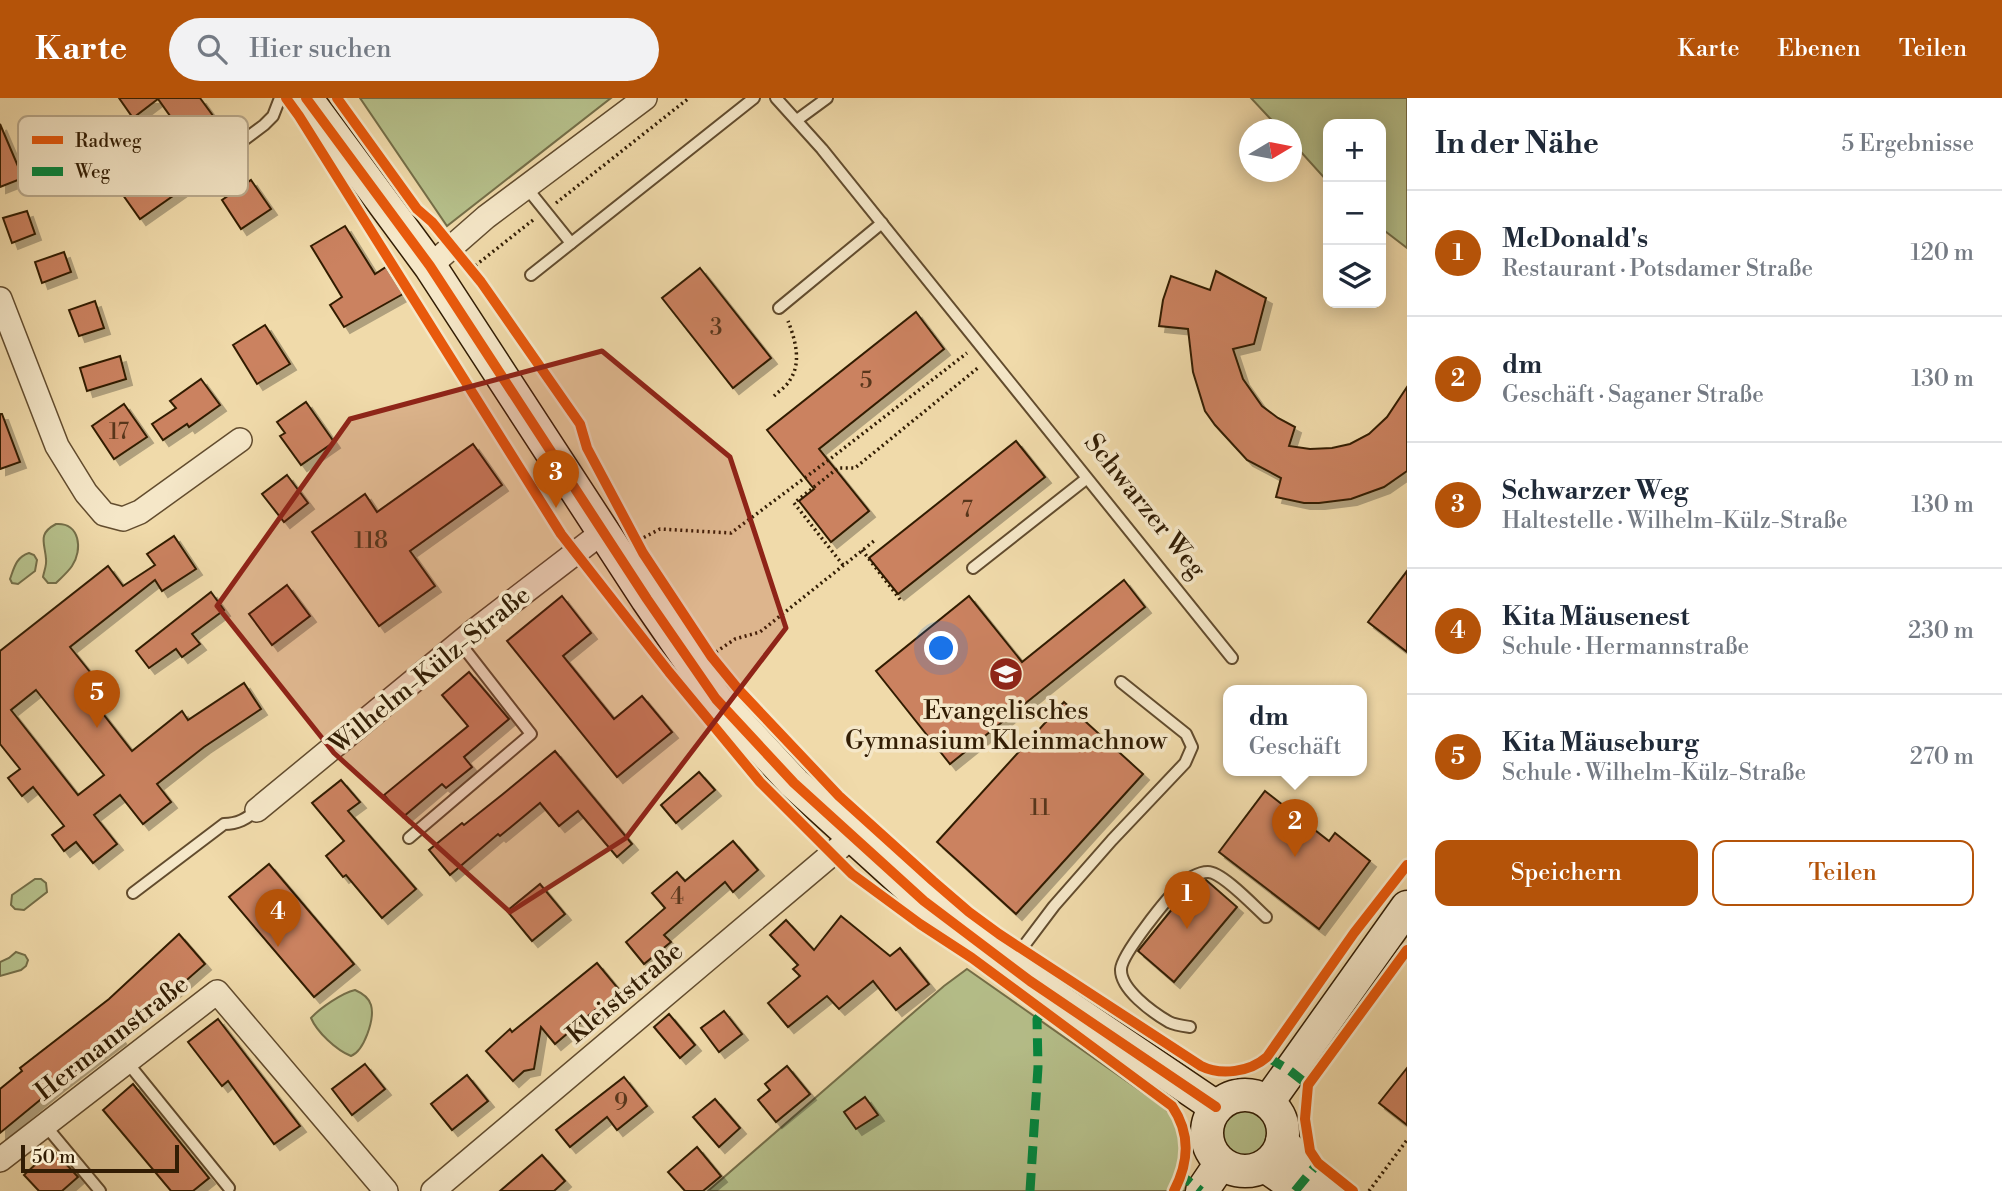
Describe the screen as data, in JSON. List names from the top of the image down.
{
  "streets": {
    "street": ["Wilhelm-Külz-Straße", "Kleiststraße", "Hermannstraße"],
    "lane": ["Schwarzer Weg"]
  },
  "places": {
    "school or university": ["Evangelisches Gymnasium Kleinmachnow"]
  },
  "house_numbers": [
    "3",
    "5",
    "17",
    "7",
    "118",
    "11",
    "4",
    "9"
  ],
  "legend": ["Radweg", "Weg"],
  "scale_bar": "50 m",
  "north": "right",
  "page": {
    "header": "Karte",
    "search": "Hier suchen",
    "nav": ["Karte", "Ebenen", "Teilen"],
    "heading": ["In der Nähe", "5 Ergebnisse"],
    "map_buttons": ["+", "−"],
    "list": [
      {
        "mark": "1",
        "name": "McDonald's",
        "note": "Restaurant · Potsdamer Straße",
        "value": "120 m"
      },
      {
        "mark": "2",
        "name": "dm",
        "note": "Geschäft · Saganer Straße",
        "value": "130 m"
      },
      {
        "mark": "3",
        "name": "Schwarzer Weg",
        "note": "Haltestelle · Wilhelm-Külz-Straße",
        "value": "130 m"
      },
      {
        "mark": "4",
        "name": "Kita Mäusenest",
        "note": "Schule · Hermannstraße",
        "value": "230 m"
      },
      {
        "mark": "5",
        "name": "Kita Mäuseburg",
        "note": "Schule · Wilhelm-Külz-Straße",
        "value": "270 m"
      }
    ],
    "pins": [
      "3",
      "5",
      "2",
      "1",
      "4"
    ],
    "popup": ["dm", "Geschäft"],
    "buttons": ["Speichern", "Teilen"],
    "scale": "50 m"
  }
}
